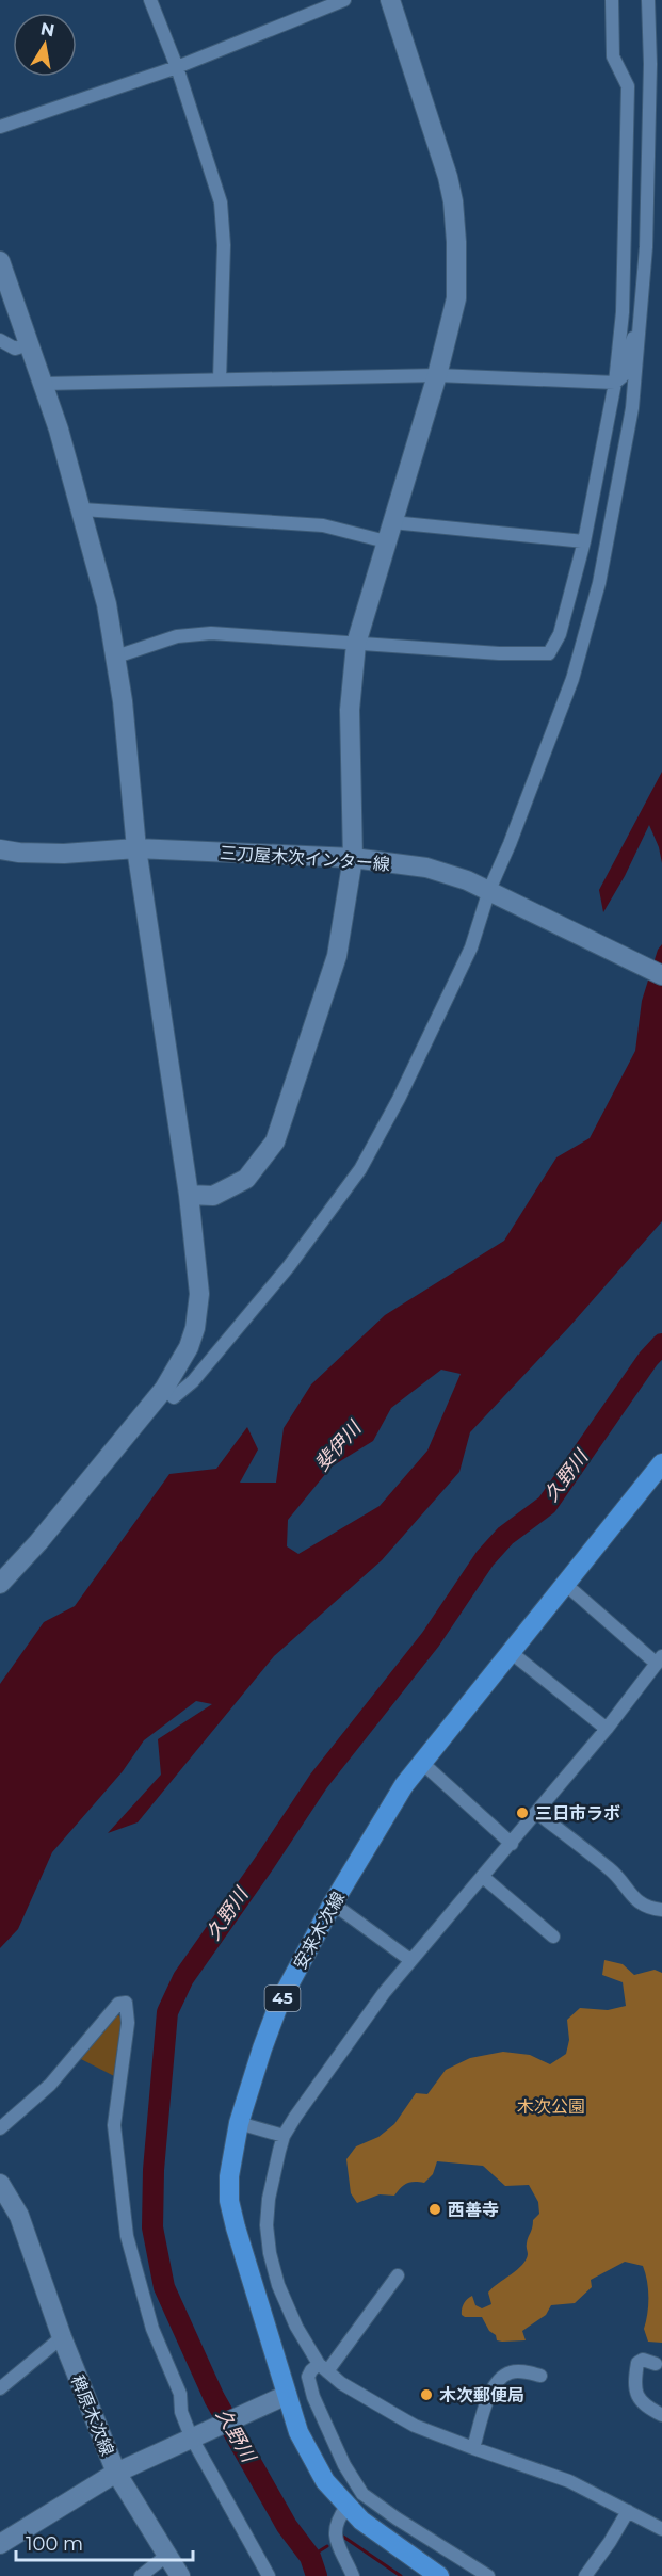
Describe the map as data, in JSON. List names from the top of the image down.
{
  "streets": {
    "main road": ["安来木次線", "45"],
    "street": ["三刀屋木次インター線", "稗原木次線"]
  },
  "crossings": [
    ["安来木次線", "稗原木次線"]
  ],
  "water": ["斐伊川", "久野川"],
  "parks": ["木次公園"],
  "places": ["三日市ラボ", "西善寺", "木次郵便局"],
  "scale_bar": "100 m",
  "north": "top"
}
